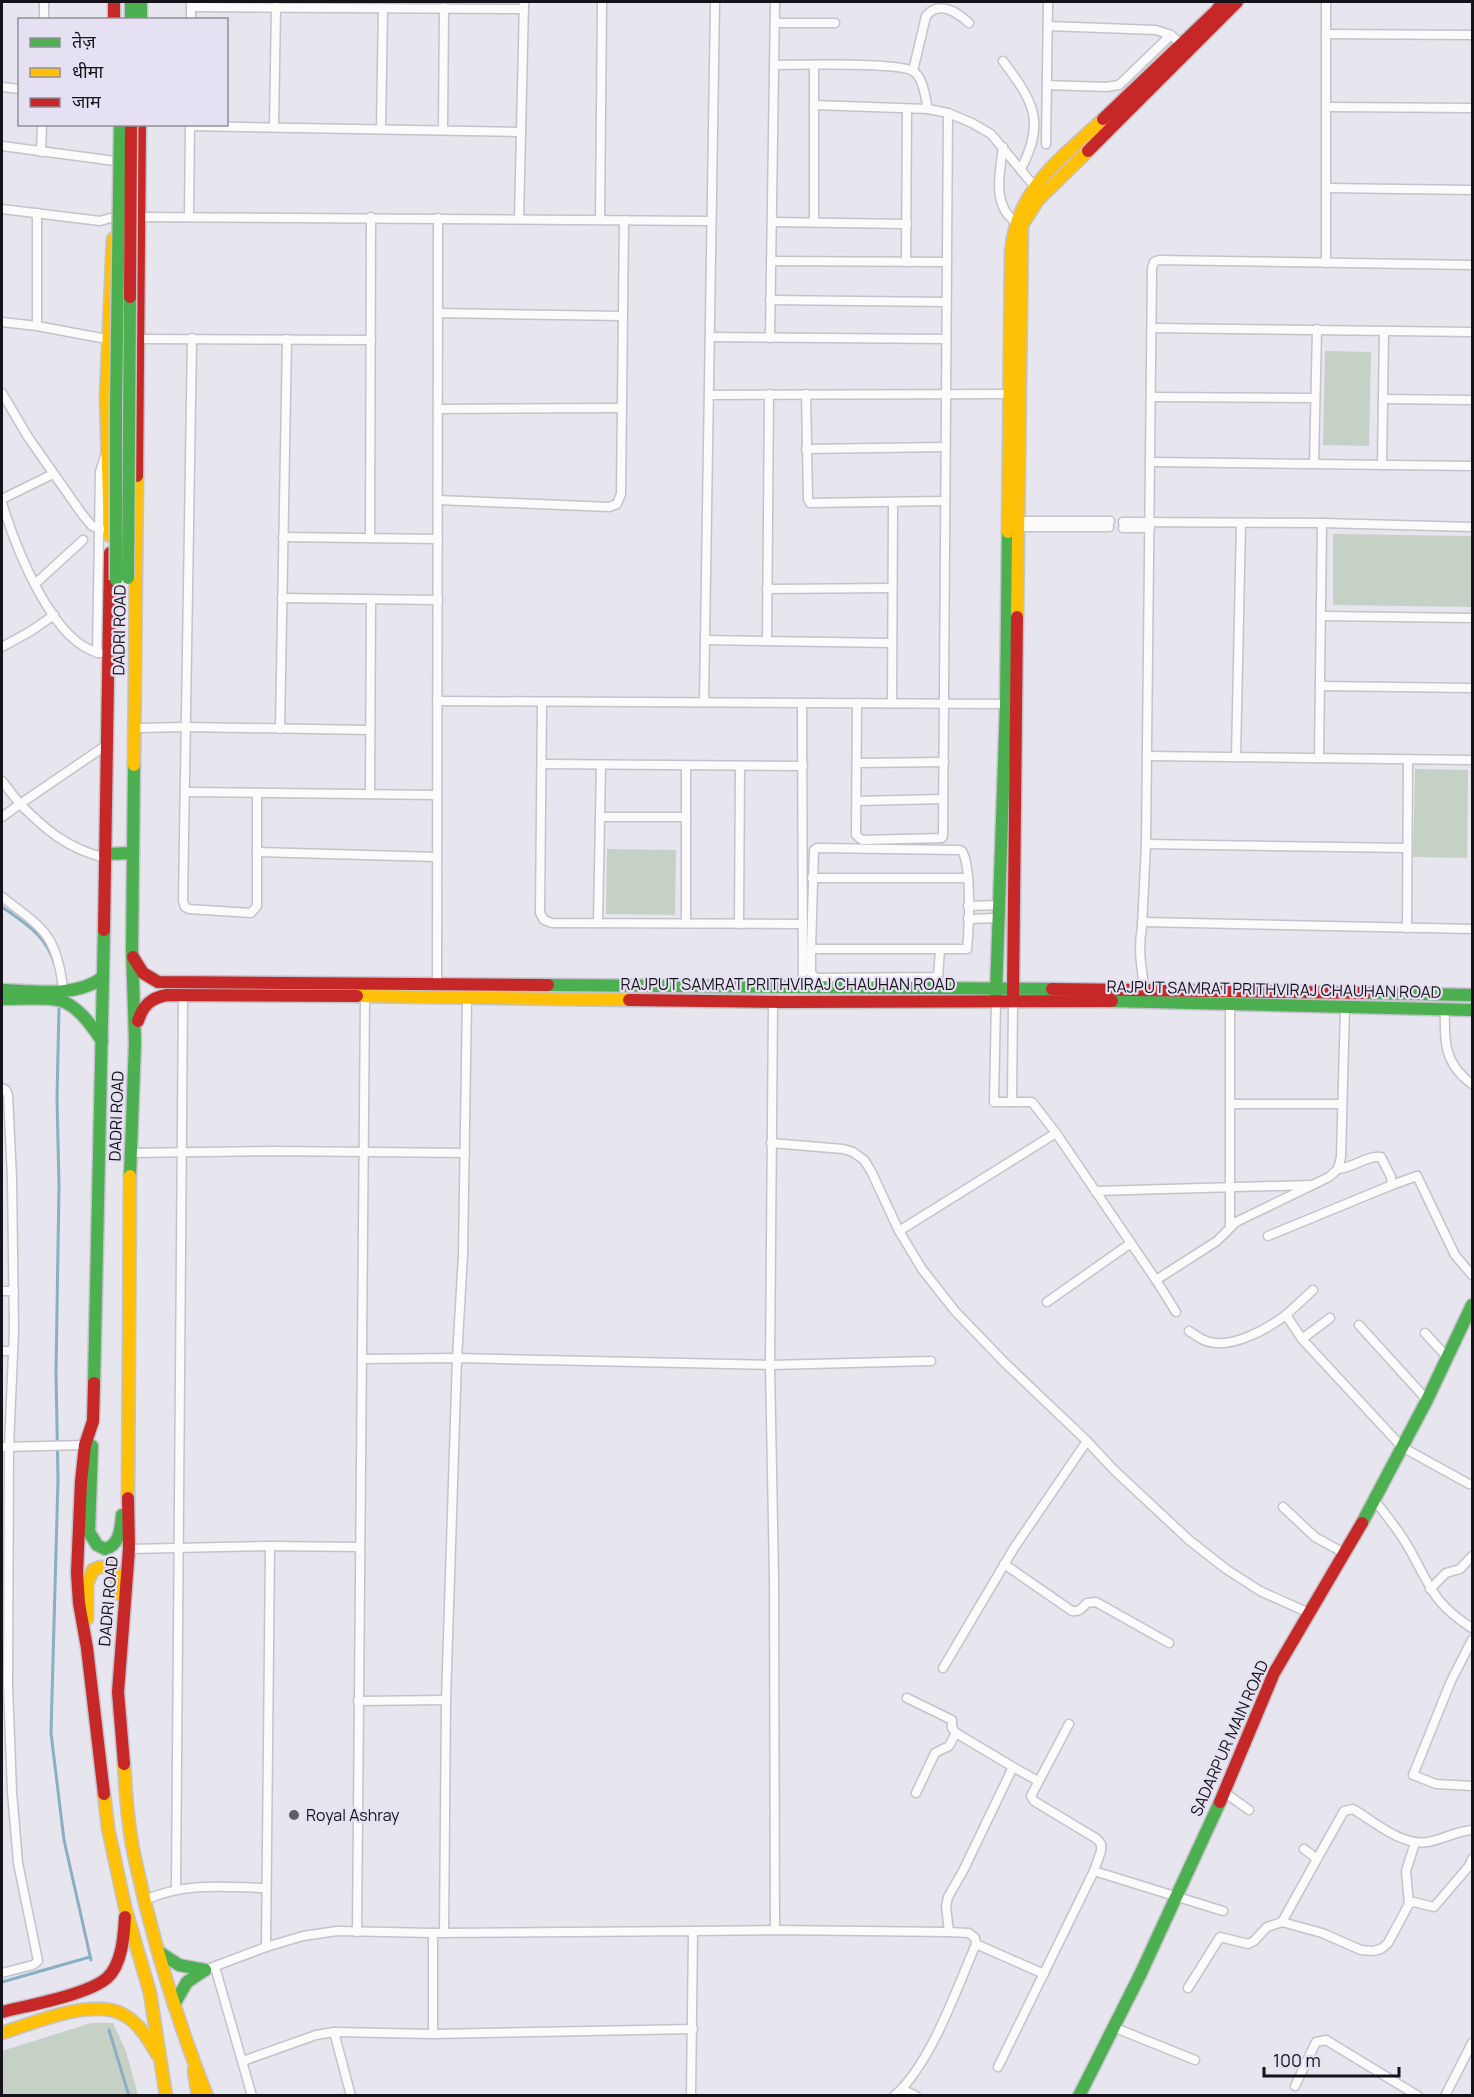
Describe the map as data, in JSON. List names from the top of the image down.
{
  "streets": {
    "street": ["DADRI ROAD", "RAJPUT SAMRAT PRITHVIRAJ CHAUHAN ROAD", "SADARPUR MAIN ROAD"]
  },
  "crossings": [
    ["DADRI ROAD", "RAJPUT SAMRAT PRITHVIRAJ CHAUHAN ROAD"]
  ],
  "places": ["Royal Ashray"],
  "legend": ["तेज़", "धीमा", "जाम"],
  "scale_bar": "100 m"
}
